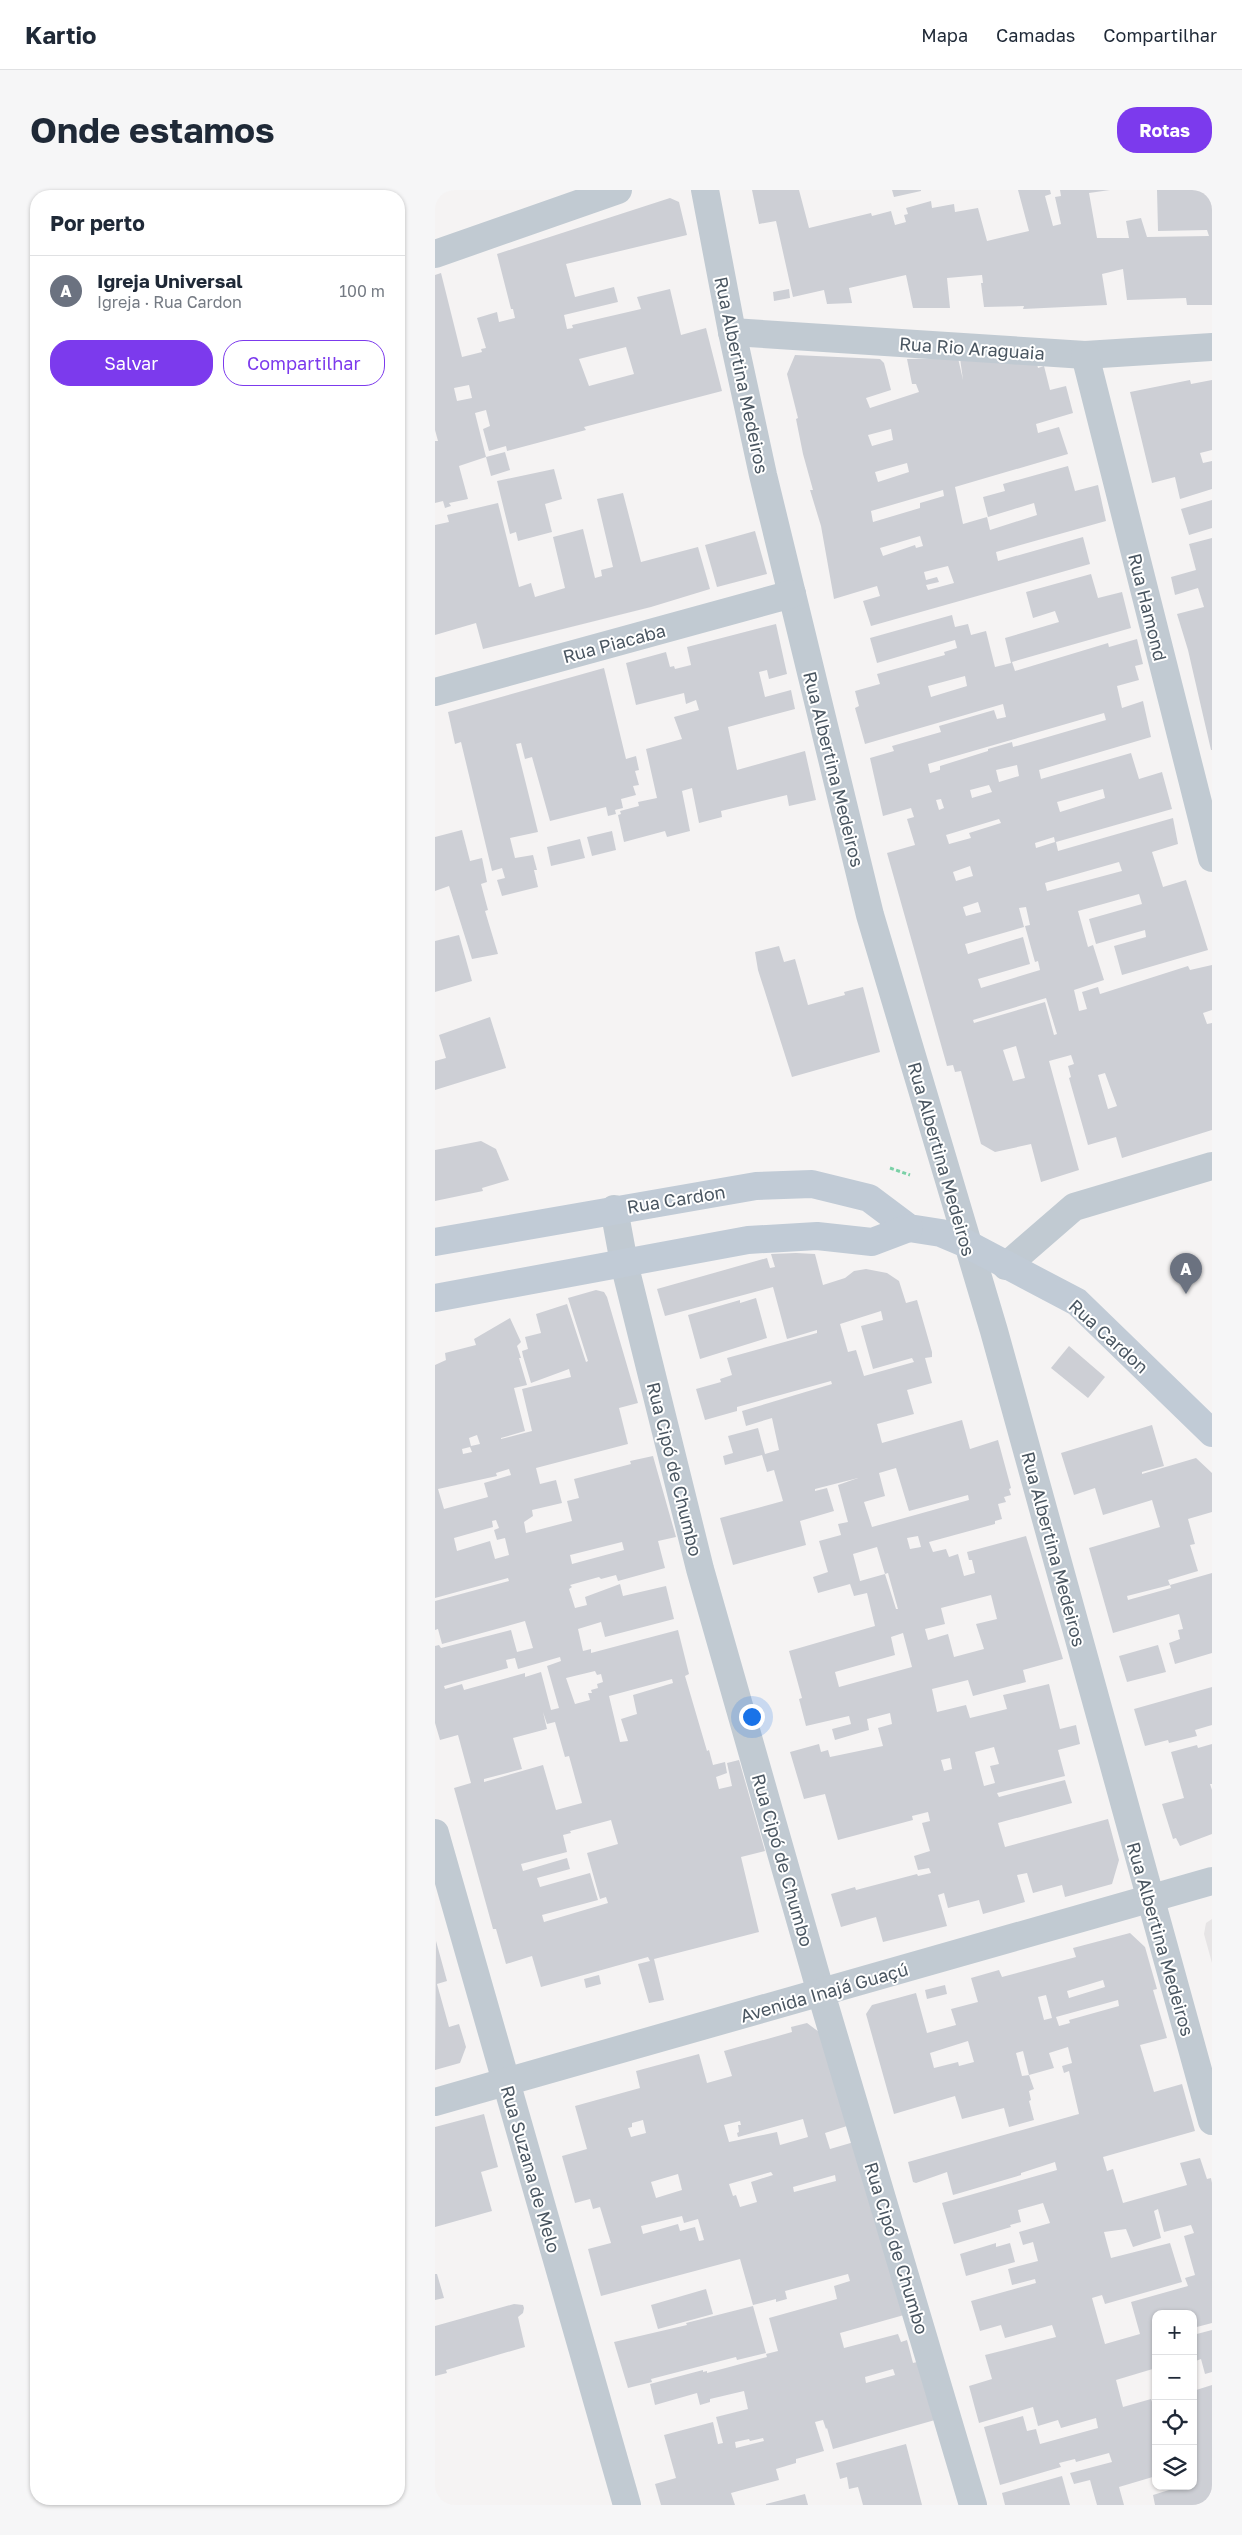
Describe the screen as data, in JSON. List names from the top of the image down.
{
  "streets": {
    "street": [
      "Rua Rio Araguaia",
      "Rua Albertina Medeiros",
      "Rua Hamond",
      "Rua Piacaba",
      "Rua Cardon",
      "Rua Cipó de Chumbo",
      "Avenida Inajá Guaçú",
      "Rua Suzana de Melo"
    ]
  },
  "crossings": [
    ["Rua Rio Araguaia", "Rua Albertina Medeiros"],
    ["Rua Rio Araguaia", "Rua Hamond"],
    ["Rua Albertina Medeiros", "Rua Piacaba"],
    ["Rua Albertina Medeiros", "Rua Cardon"],
    ["Rua Albertina Medeiros", "Avenida Inajá Guaçú"],
    ["Rua Cardon", "Rua Cipó de Chumbo"],
    ["Rua Cipó de Chumbo", "Avenida Inajá Guaçú"],
    ["Avenida Inajá Guaçú", "Rua Suzana de Melo"]
  ],
  "page": {
    "header": "Kartio",
    "nav": ["Mapa", "Camadas", "Compartilhar"],
    "buttons": [
      "Rotas",
      ["Salvar", "Compartilhar"]
    ],
    "title": "Onde estamos",
    "heading": "Por perto",
    "list": [
      {
        "mark": "A",
        "name": "Igreja Universal",
        "note": "Igreja · Rua Cardon",
        "value": "100 m"
      }
    ],
    "pins": "A",
    "map_buttons": ["+", "−"]
  }
}
